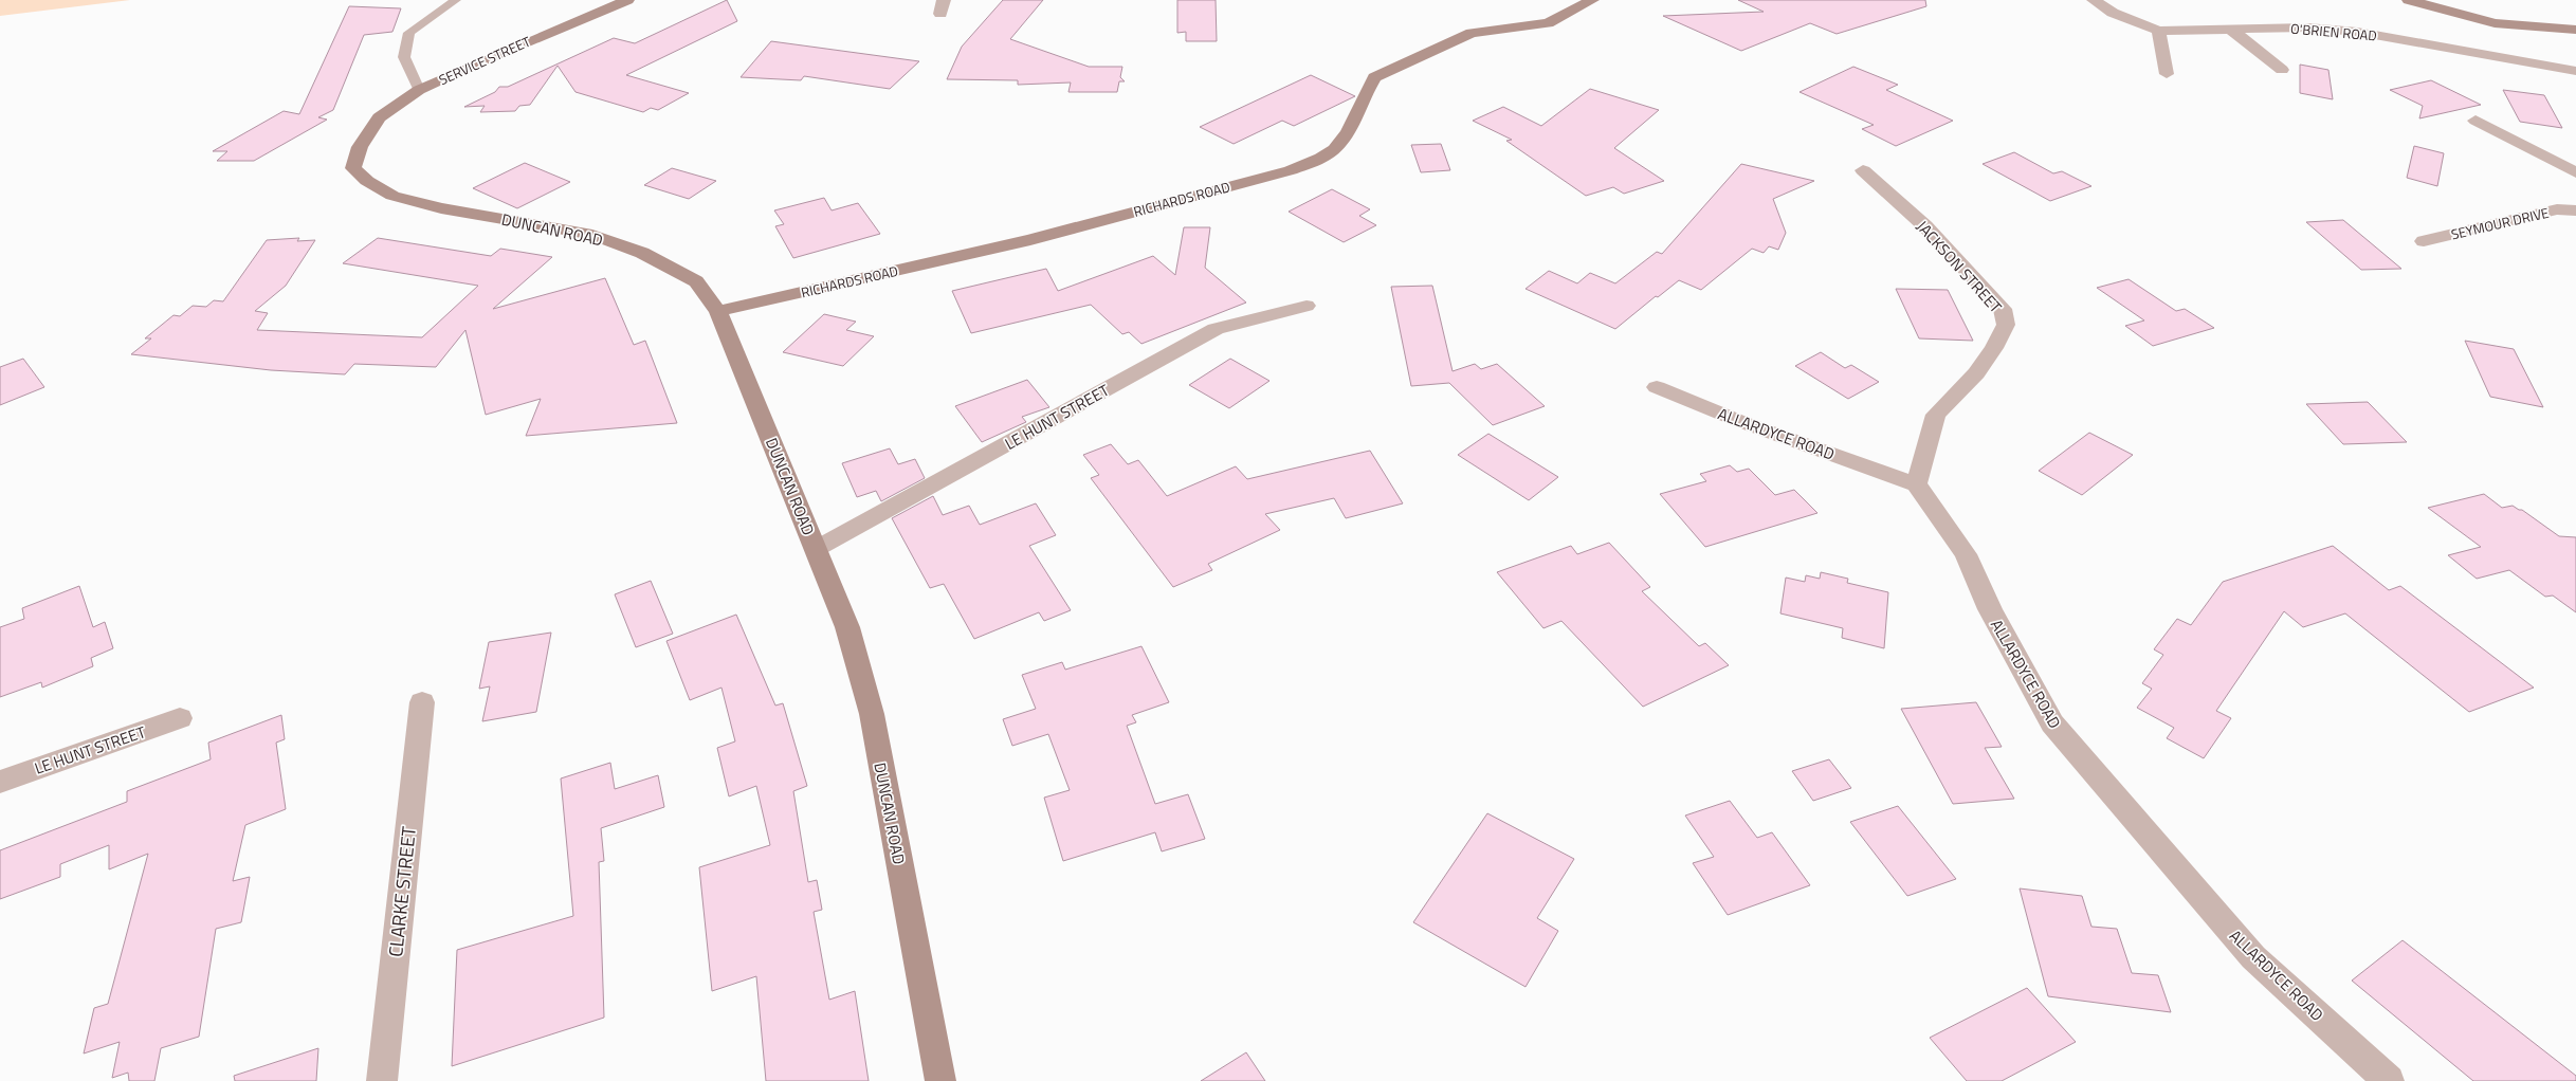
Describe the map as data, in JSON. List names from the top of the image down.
{
  "streets": {
    "main road": ["SERVICE STREET", "RICHARDS ROAD", "DUNCAN ROAD"],
    "street": [
      "O'BRIEN ROAD",
      "SEYMOUR DRIVE",
      "JACKSON STREET",
      "LE HUNT STREET",
      "ALLARDYCE ROAD",
      "CLARKE STREET"
    ]
  },
  "crossings": [
    ["SERVICE STREET", "DUNCAN ROAD"],
    ["RICHARDS ROAD", "DUNCAN ROAD"],
    ["DUNCAN ROAD", "LE HUNT STREET"],
    ["JACKSON STREET", "ALLARDYCE ROAD"]
  ]
}
